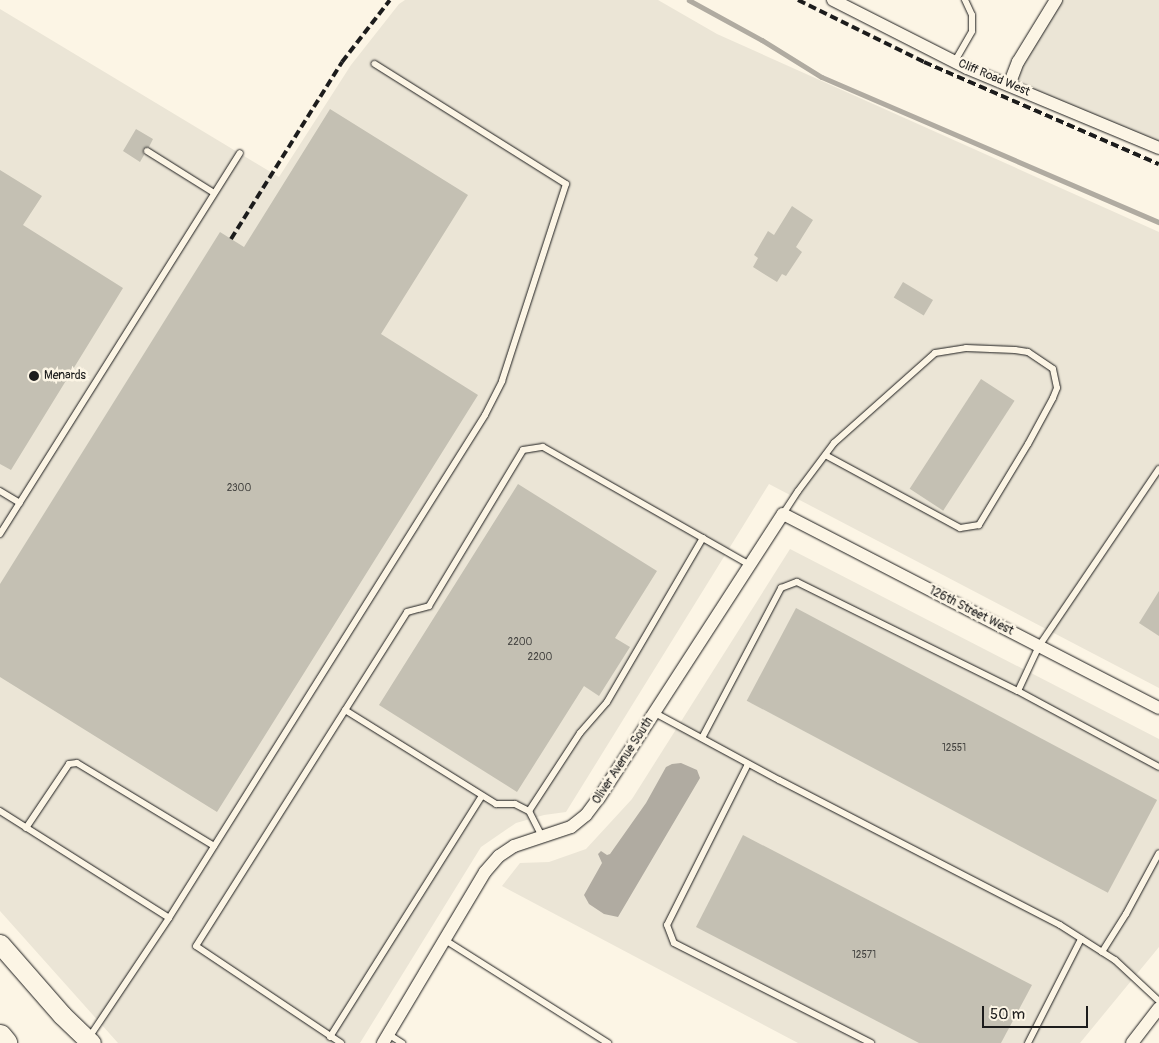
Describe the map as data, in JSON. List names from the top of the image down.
{
  "streets": {
    "street": ["Cliff Road West", "126th Street West", "Oliver Avenue South"]
  },
  "crossings": [
    ["126th Street West", "Oliver Avenue South"]
  ],
  "places": ["Menards"],
  "house_numbers": [
    "2300",
    "2200",
    "2200",
    "12551",
    "12571"
  ],
  "scale_bar": "50 m"
}
